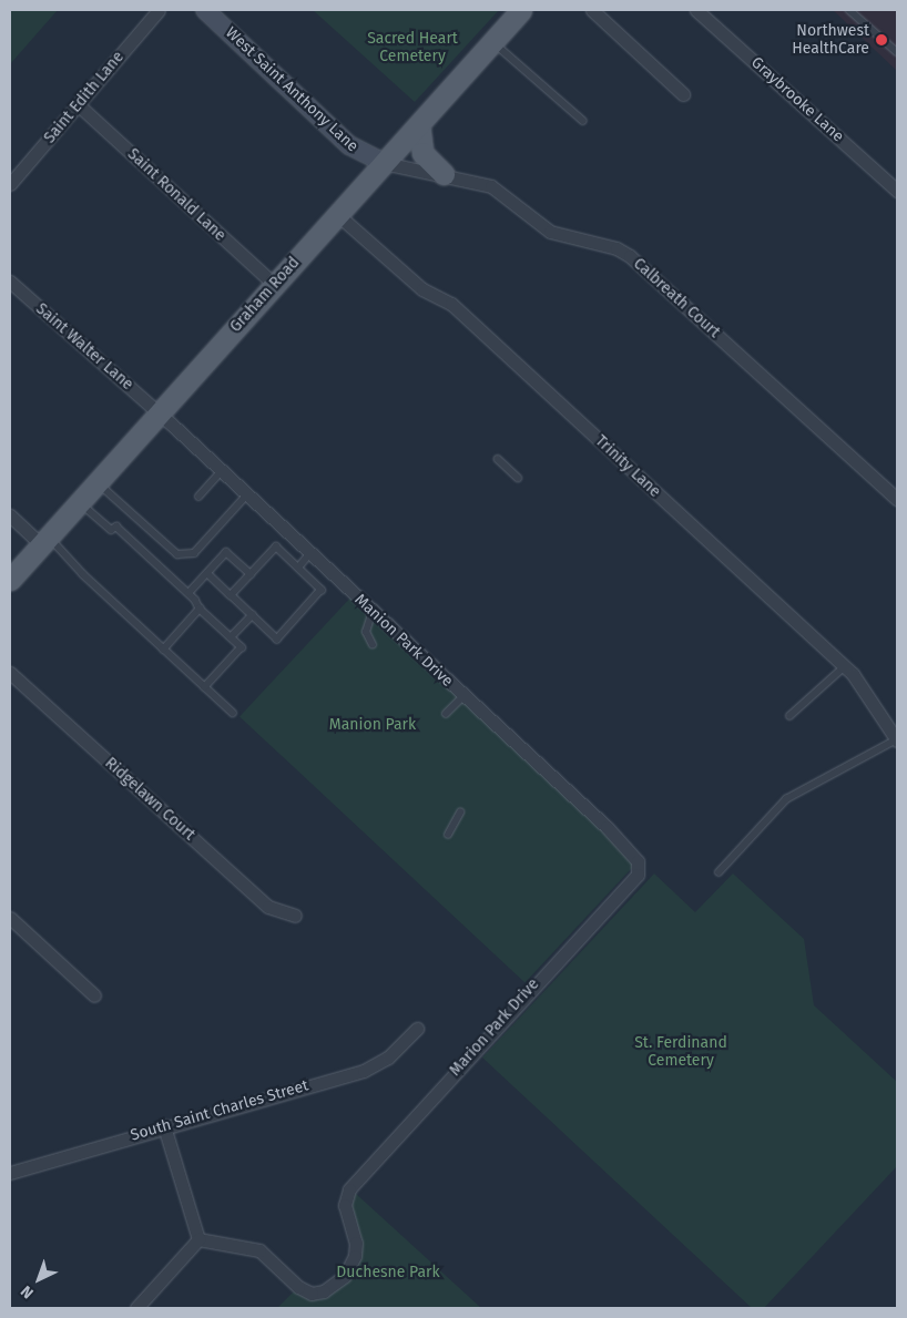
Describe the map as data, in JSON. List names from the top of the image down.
{
  "streets": {
    "main road": ["Graham Road"],
    "street": [
      "West Saint Anthony Lane",
      "Saint Edith Lane",
      "Graybrooke Lane",
      "Saint Ronald Lane",
      "Calbreath Court",
      "Saint Walter Lane",
      "Trinity Lane",
      "Manion Park Drive",
      "Ridgelawn Court",
      "Marion Park Drive",
      "South Saint Charles Street"
    ]
  },
  "crossings": [
    ["West Saint Anthony Lane", "Graham Road"],
    ["West Saint Anthony Lane", "Calbreath Court"],
    ["Saint Edith Lane", "Saint Ronald Lane"],
    ["Saint Ronald Lane", "Graham Road"],
    ["Graham Road", "Calbreath Court"],
    ["Graham Road", "Saint Walter Lane"],
    ["Graham Road", "Trinity Lane"],
    ["Graham Road", "Manion Park Drive"],
    ["Saint Walter Lane", "Manion Park Drive"],
    ["Manion Park Drive", "Marion Park Drive"]
  ],
  "parks": [
    "Sacred Heart Cemetery",
    "Manion Park",
    "St. Ferdinand Cemetery",
    "Duchesne Park"
  ],
  "places": ["Northwest HealthCare"],
  "north": "bottom left"
}
